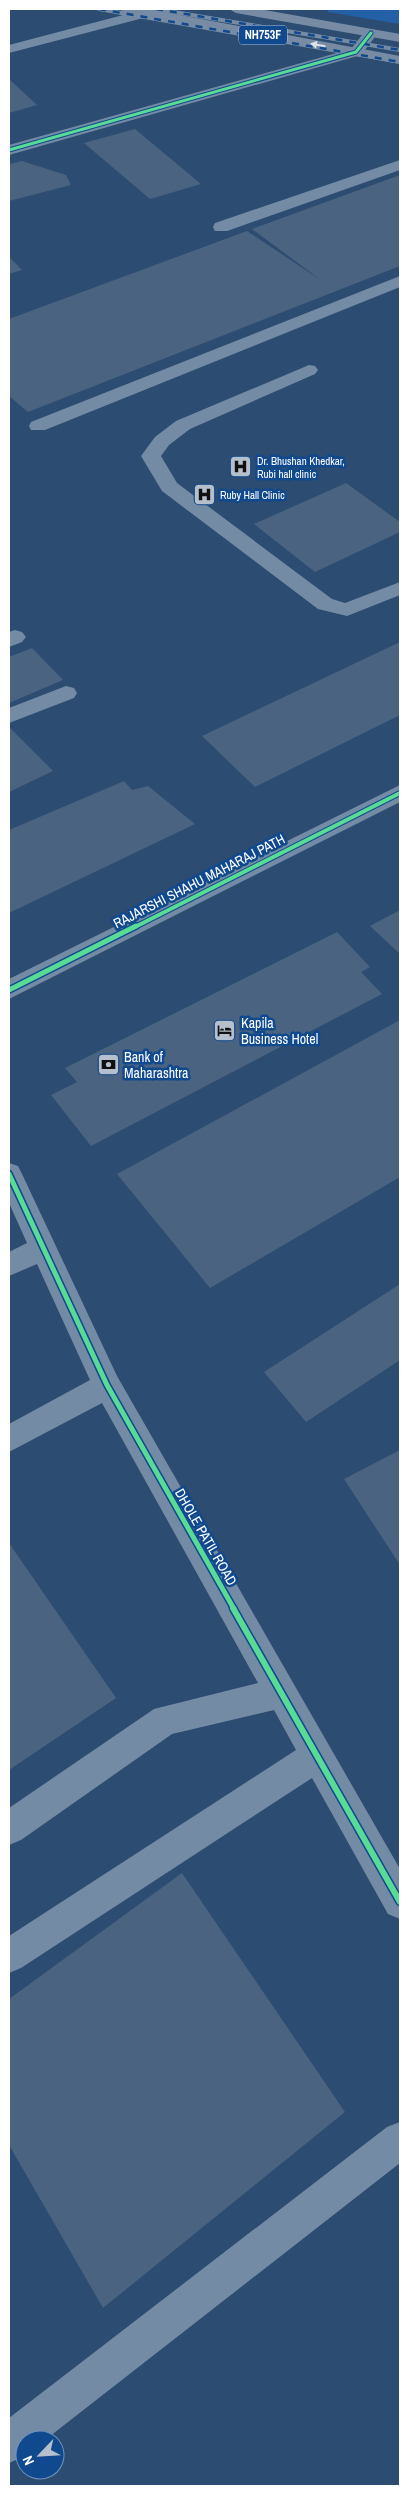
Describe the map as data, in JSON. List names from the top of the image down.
{
  "streets": {
    "highway": ["NH753F"],
    "street": ["RAJARSHI SHAHU MAHARAJ PATH", "DHOLE PATIL ROAD"]
  },
  "places": {
    "hospital": ["Dr. Bhushan Khedkar, Rubi hall clinic", "Ruby Hall Clinic"],
    "hotel": ["Kapila Business Hotel"],
    "bank": ["Bank of Maharashtra"]
  },
  "north": "bottom left"
}
